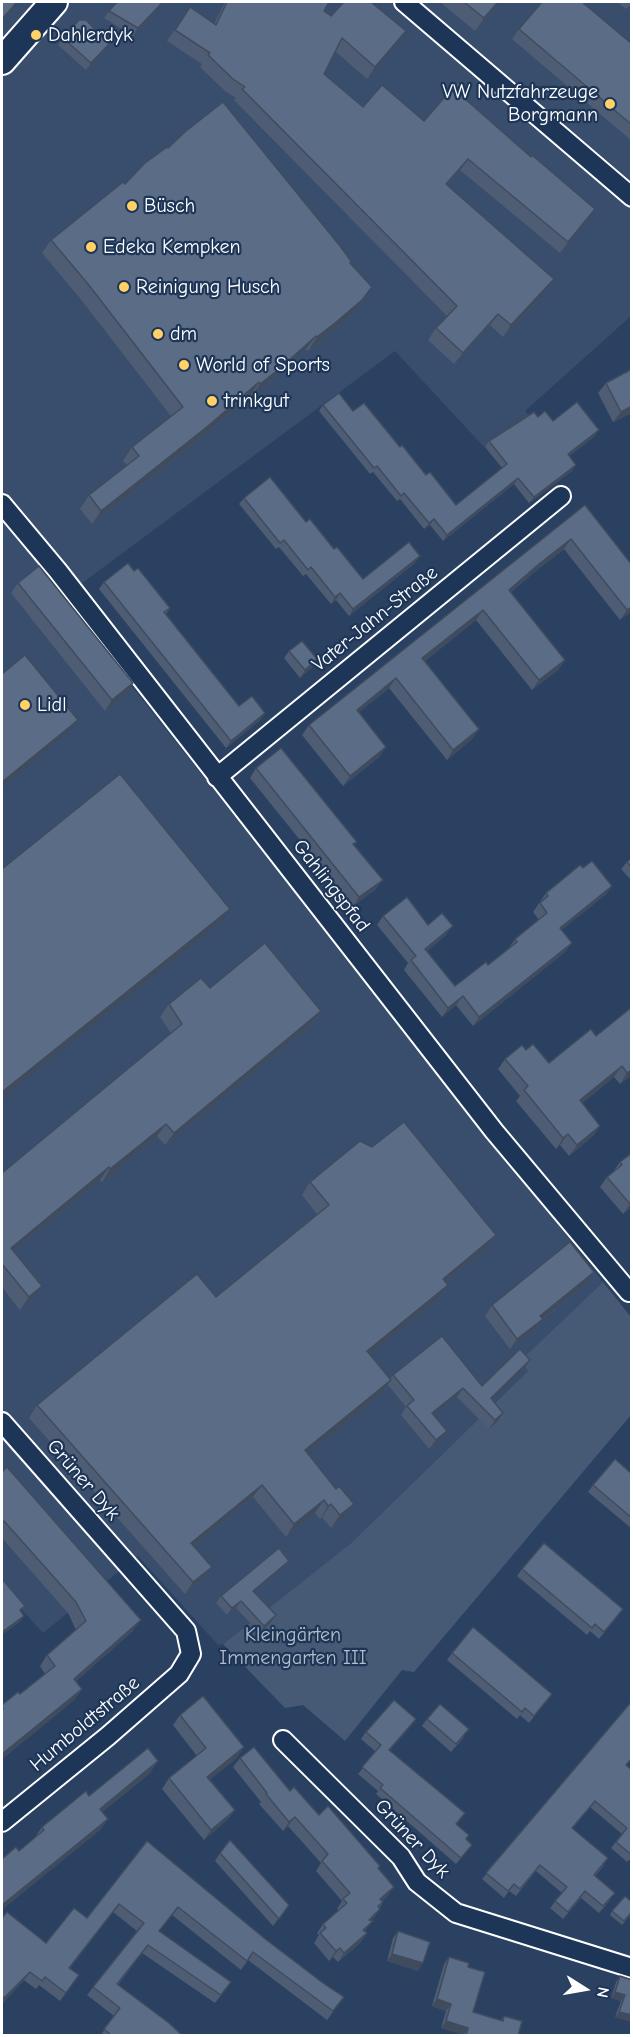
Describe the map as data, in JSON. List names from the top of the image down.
{
  "streets": {
    "street": [
      "Vater-Jahn-Straße",
      "Gahlingspfad",
      "Grüner Dyk",
      "Humboldtstraße"
    ]
  },
  "crossings": [
    ["Vater-Jahn-Straße", "Gahlingspfad"],
    ["Grüner Dyk", "Humboldtstraße"]
  ],
  "parks": ["Kleingärten Immengarten III"],
  "places": [
    "Dahlerdyk",
    "VW Nutzfahrzeuge Borgmann",
    "Büsch",
    "Edeka Kempken",
    "Reinigung Husch",
    "dm",
    "World of Sports",
    "trinkgut",
    "Lidl"
  ],
  "north": "right"
}
